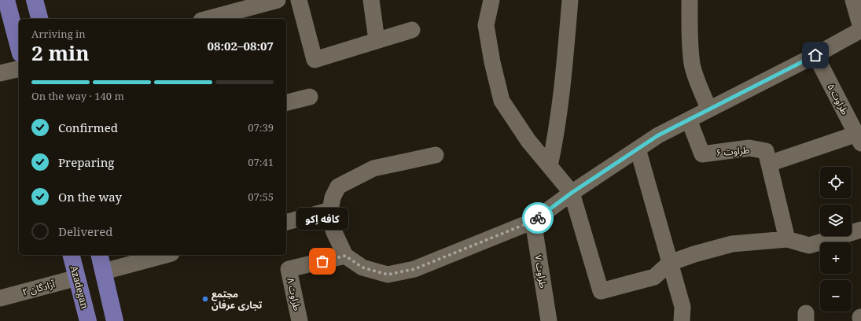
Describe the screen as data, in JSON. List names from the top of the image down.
{
  "streets": {
    "main road": ["Azadegan"],
    "street": [
      "طراوت ۵",
      "طراوت ۶",
      "طراوت ۷",
      "آزادگان ۲",
      "طراوت ۸"
    ]
  },
  "crossings": [
    ["Azadegan", "آزادگان ۲"]
  ],
  "places": ["کافه اِکو", "مجتمع تجاری عرفان"],
  "page": {
    "heading": ["2 min", "Arriving in", "08:02–08:07"],
    "bar": "On the way · 140 m",
    "list": [
      ["Confirmed", "07:39"],
      ["Preparing", "07:41"],
      ["On the way", "07:55"],
      "Delivered"
    ],
    "map_buttons": ["+", "−"],
    "bubble": "کافه اِکو"
  }
}
